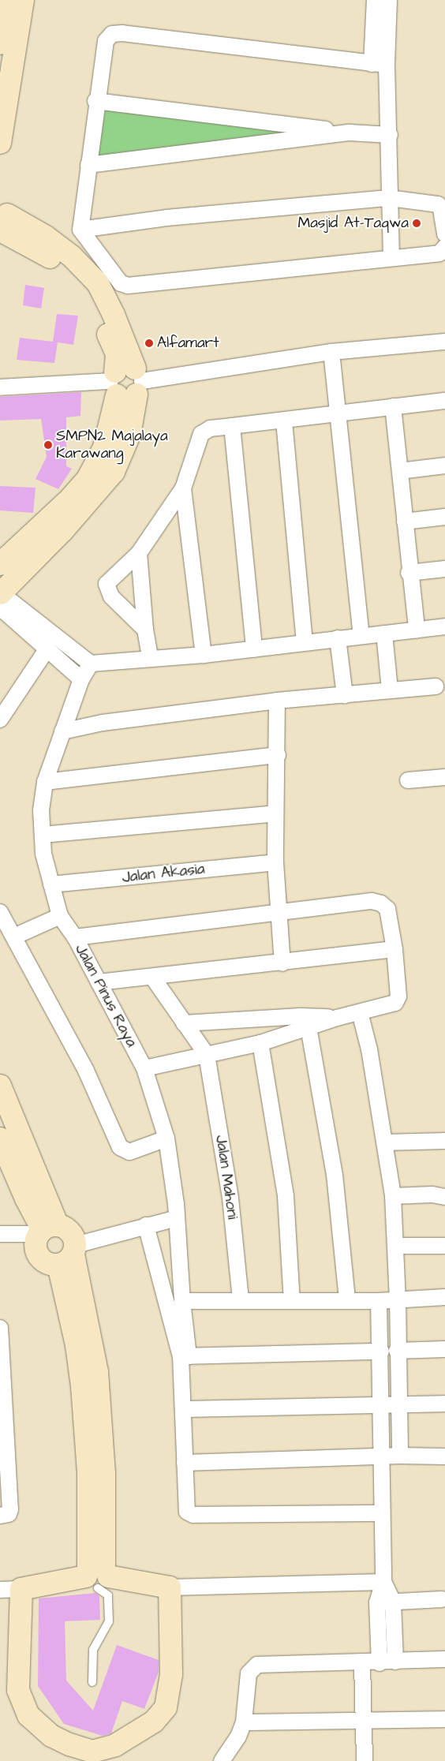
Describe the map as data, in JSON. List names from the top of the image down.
{
  "streets": {
    "street": ["Jalan Akasia", "Jalan Pinus Raya", "Jalan Mahoni"]
  },
  "crossings": [
    ["Jalan Akasia", "Jalan Pinus Raya"]
  ],
  "places": ["Masjid At-Taqwa", "Alfamart", "SMPN2 Majalaya Karawang"]
}
